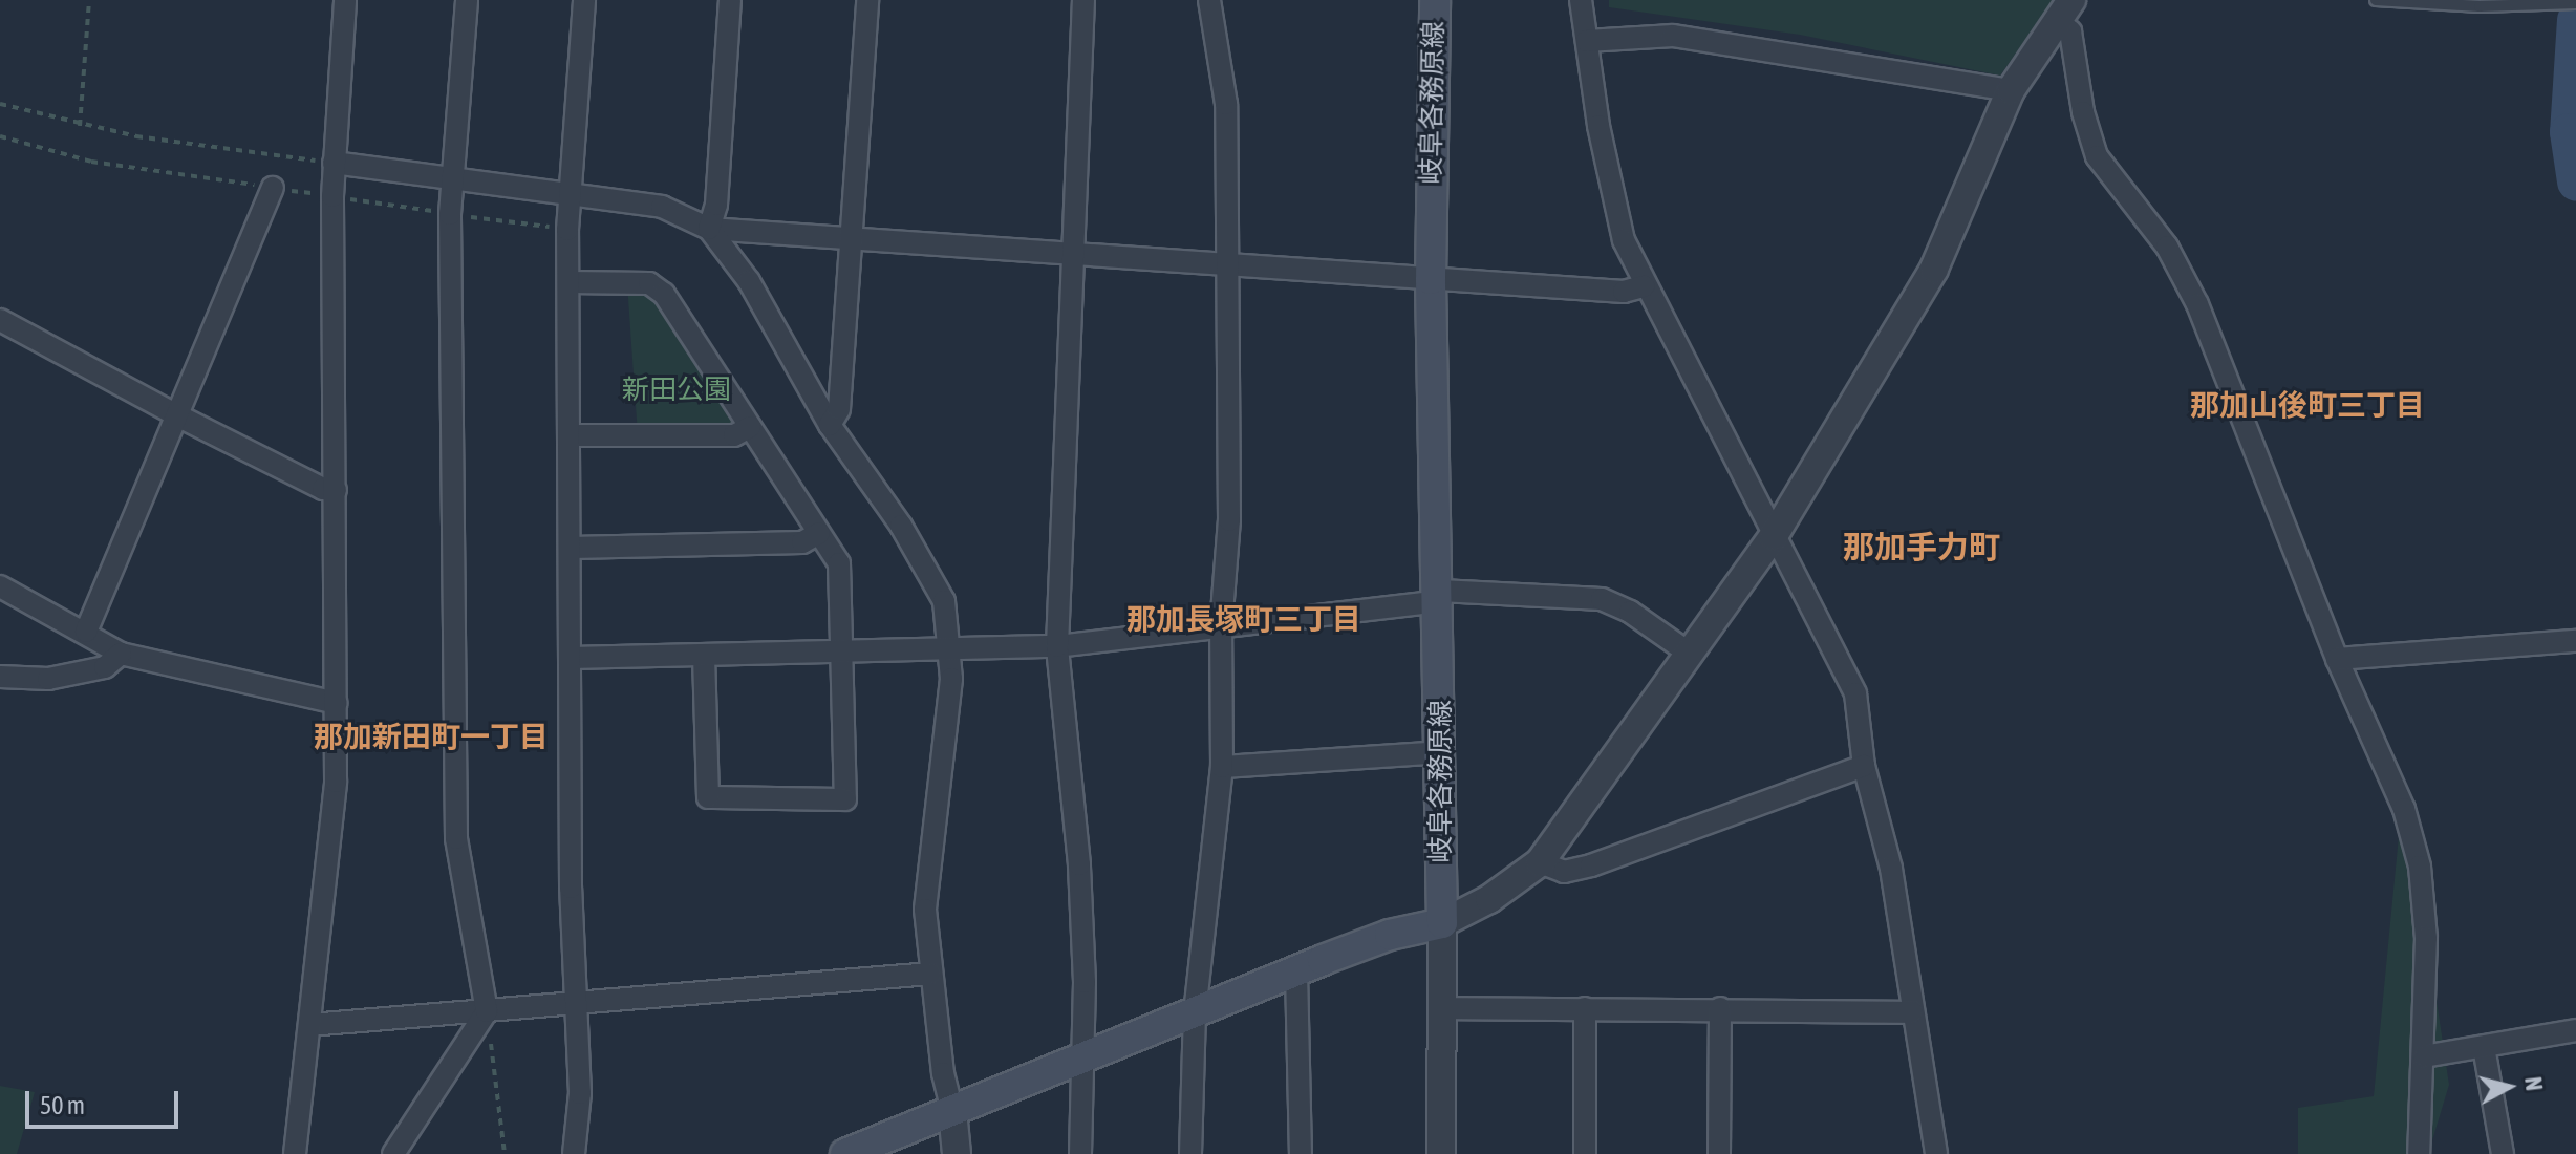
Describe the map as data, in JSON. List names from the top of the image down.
{
  "streets": {
    "main road": ["岐阜各務原線"]
  },
  "districts": [
    "那加山後町三丁目",
    "那加手力町",
    "那加長塚町三丁目",
    "那加新田町一丁目"
  ],
  "parks": ["新田公園"],
  "scale_bar": "50 m",
  "north": "right"
}
